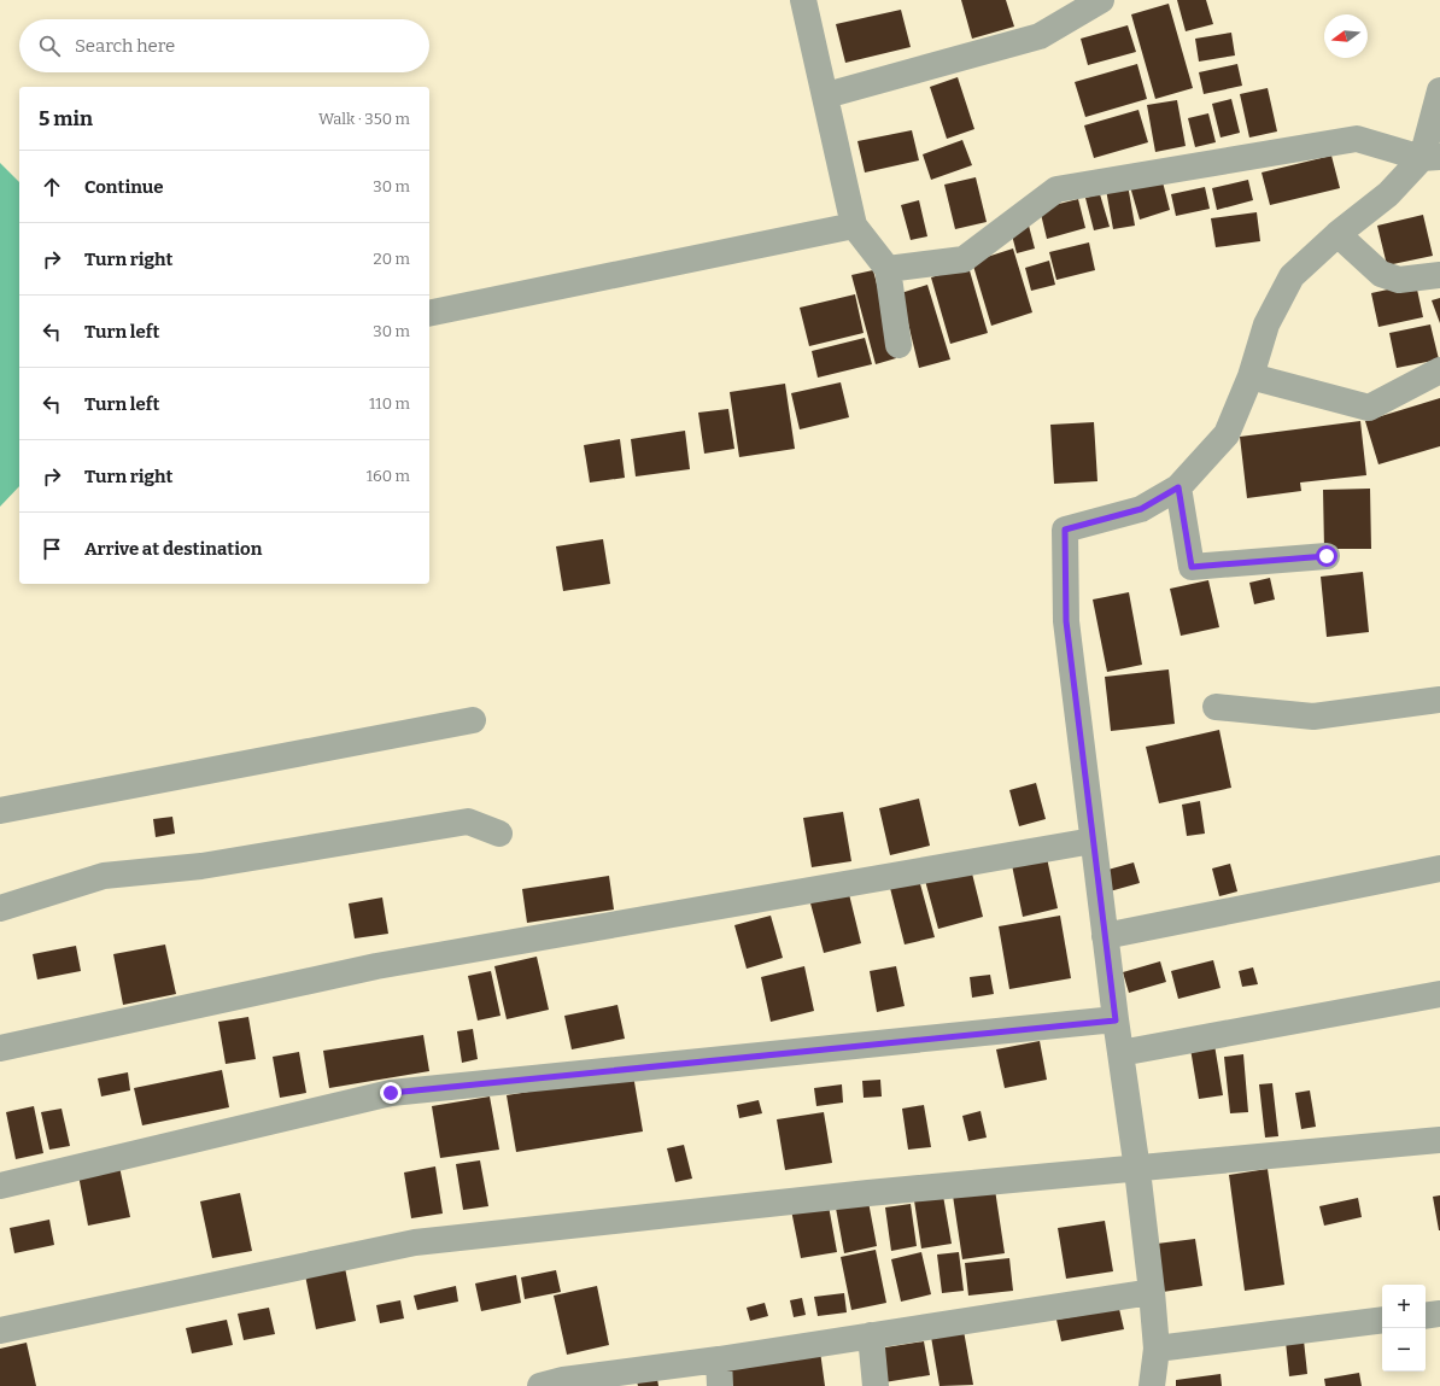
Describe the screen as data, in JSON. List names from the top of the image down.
{
  "north": "left",
  "page": {
    "search": "Search here",
    "heading": ["5 min", "Walk · 350 m"],
    "list": [
      ["Continue", "30 m"],
      ["Turn right", "20 m"],
      ["Turn left", "30 m"],
      ["Turn left", "110 m"],
      ["Turn right", "160 m"],
      "Arrive at destination"
    ],
    "map_buttons": ["+", "−"]
  }
}
